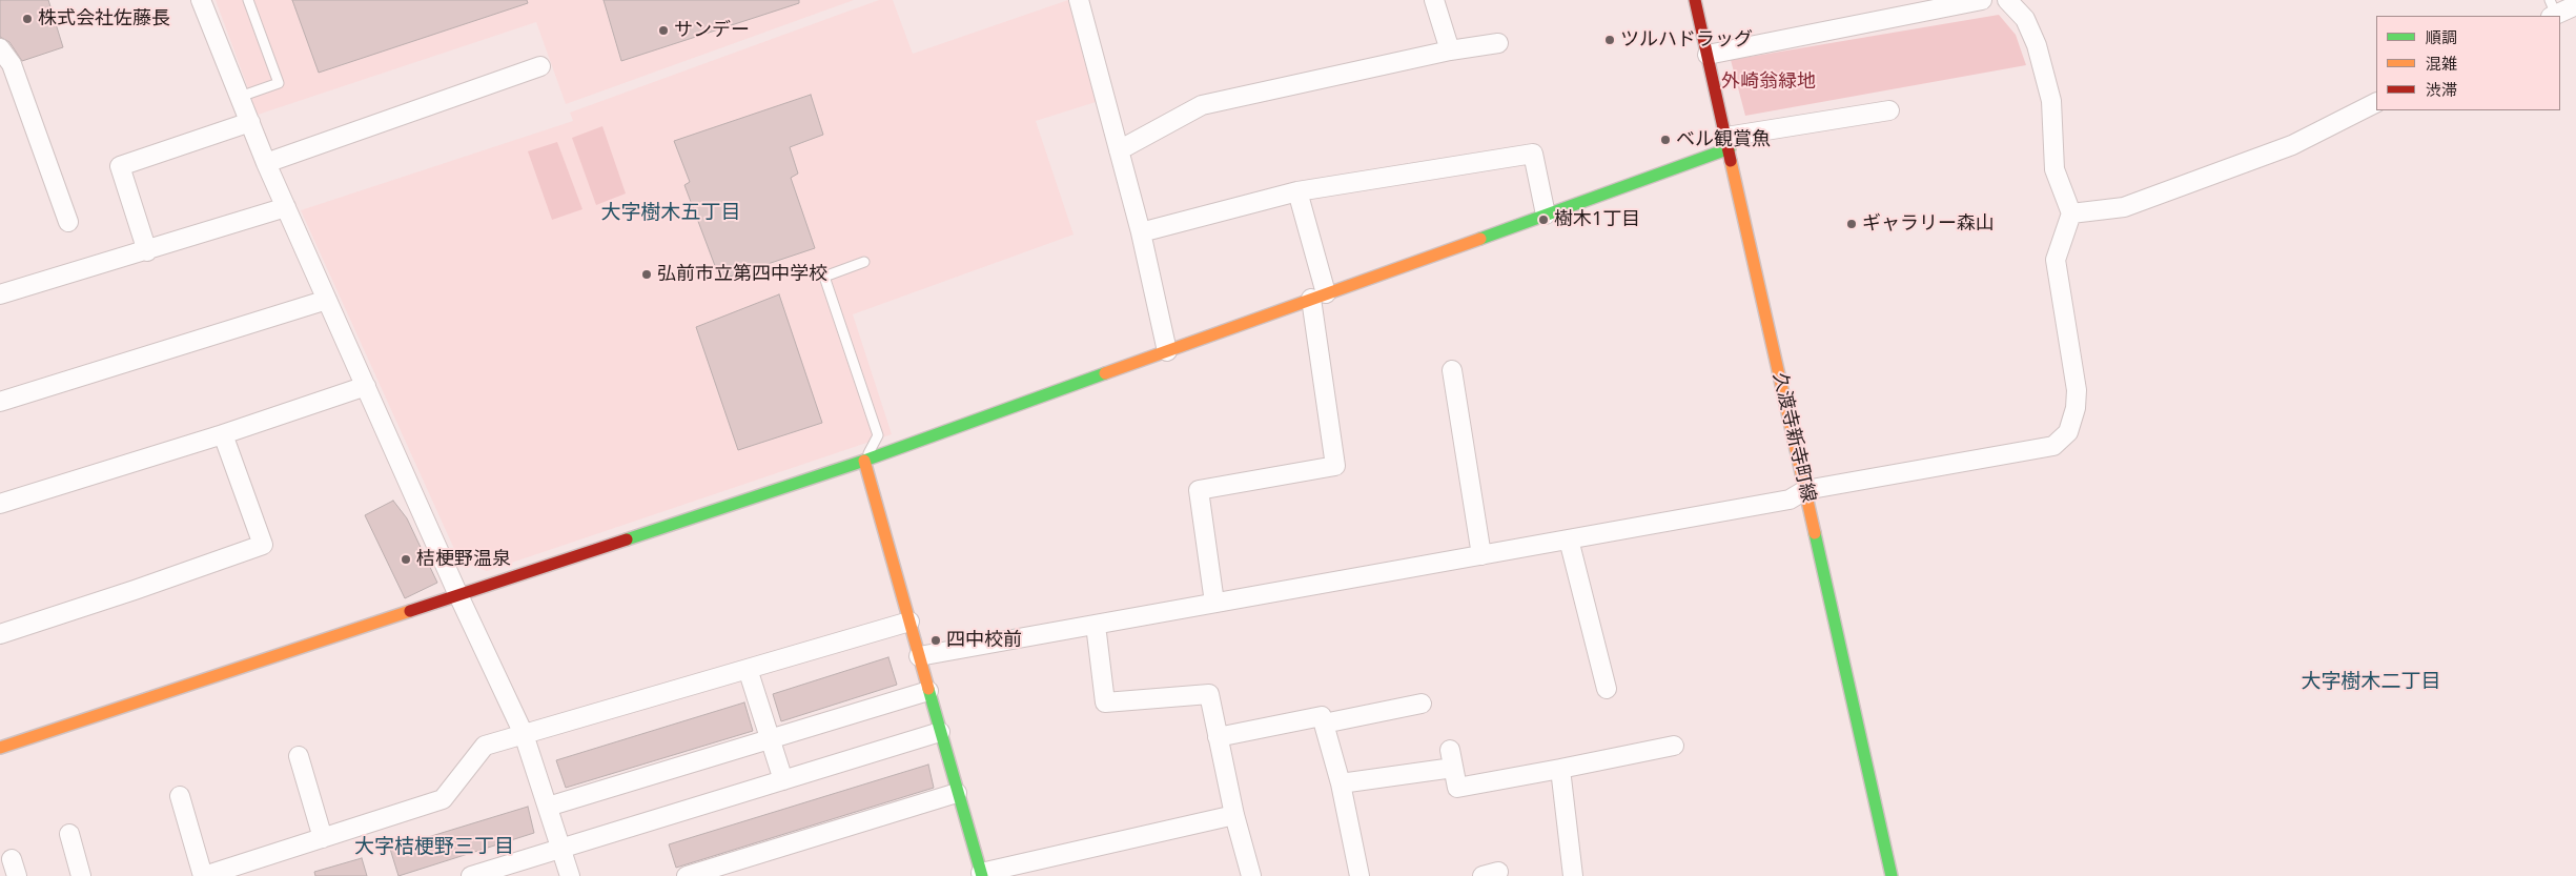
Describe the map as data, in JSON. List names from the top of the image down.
{
  "streets": {
    "street": ["久渡寺新寺町線"]
  },
  "districts": ["大字樹木五丁目", "大字樹木二丁目", "大字桔梗野三丁目"],
  "parks": ["外崎翁緑地"],
  "places": [
    "株式会社佐藤長",
    "サンデー",
    "ツルハドラッグ",
    "ベル観賞魚",
    "樹木1丁目",
    "ギャラリー森山",
    "弘前市立第四中学校",
    "桔梗野温泉",
    "四中校前"
  ],
  "legend": ["順調", "混雑", "渋滞"]
}
